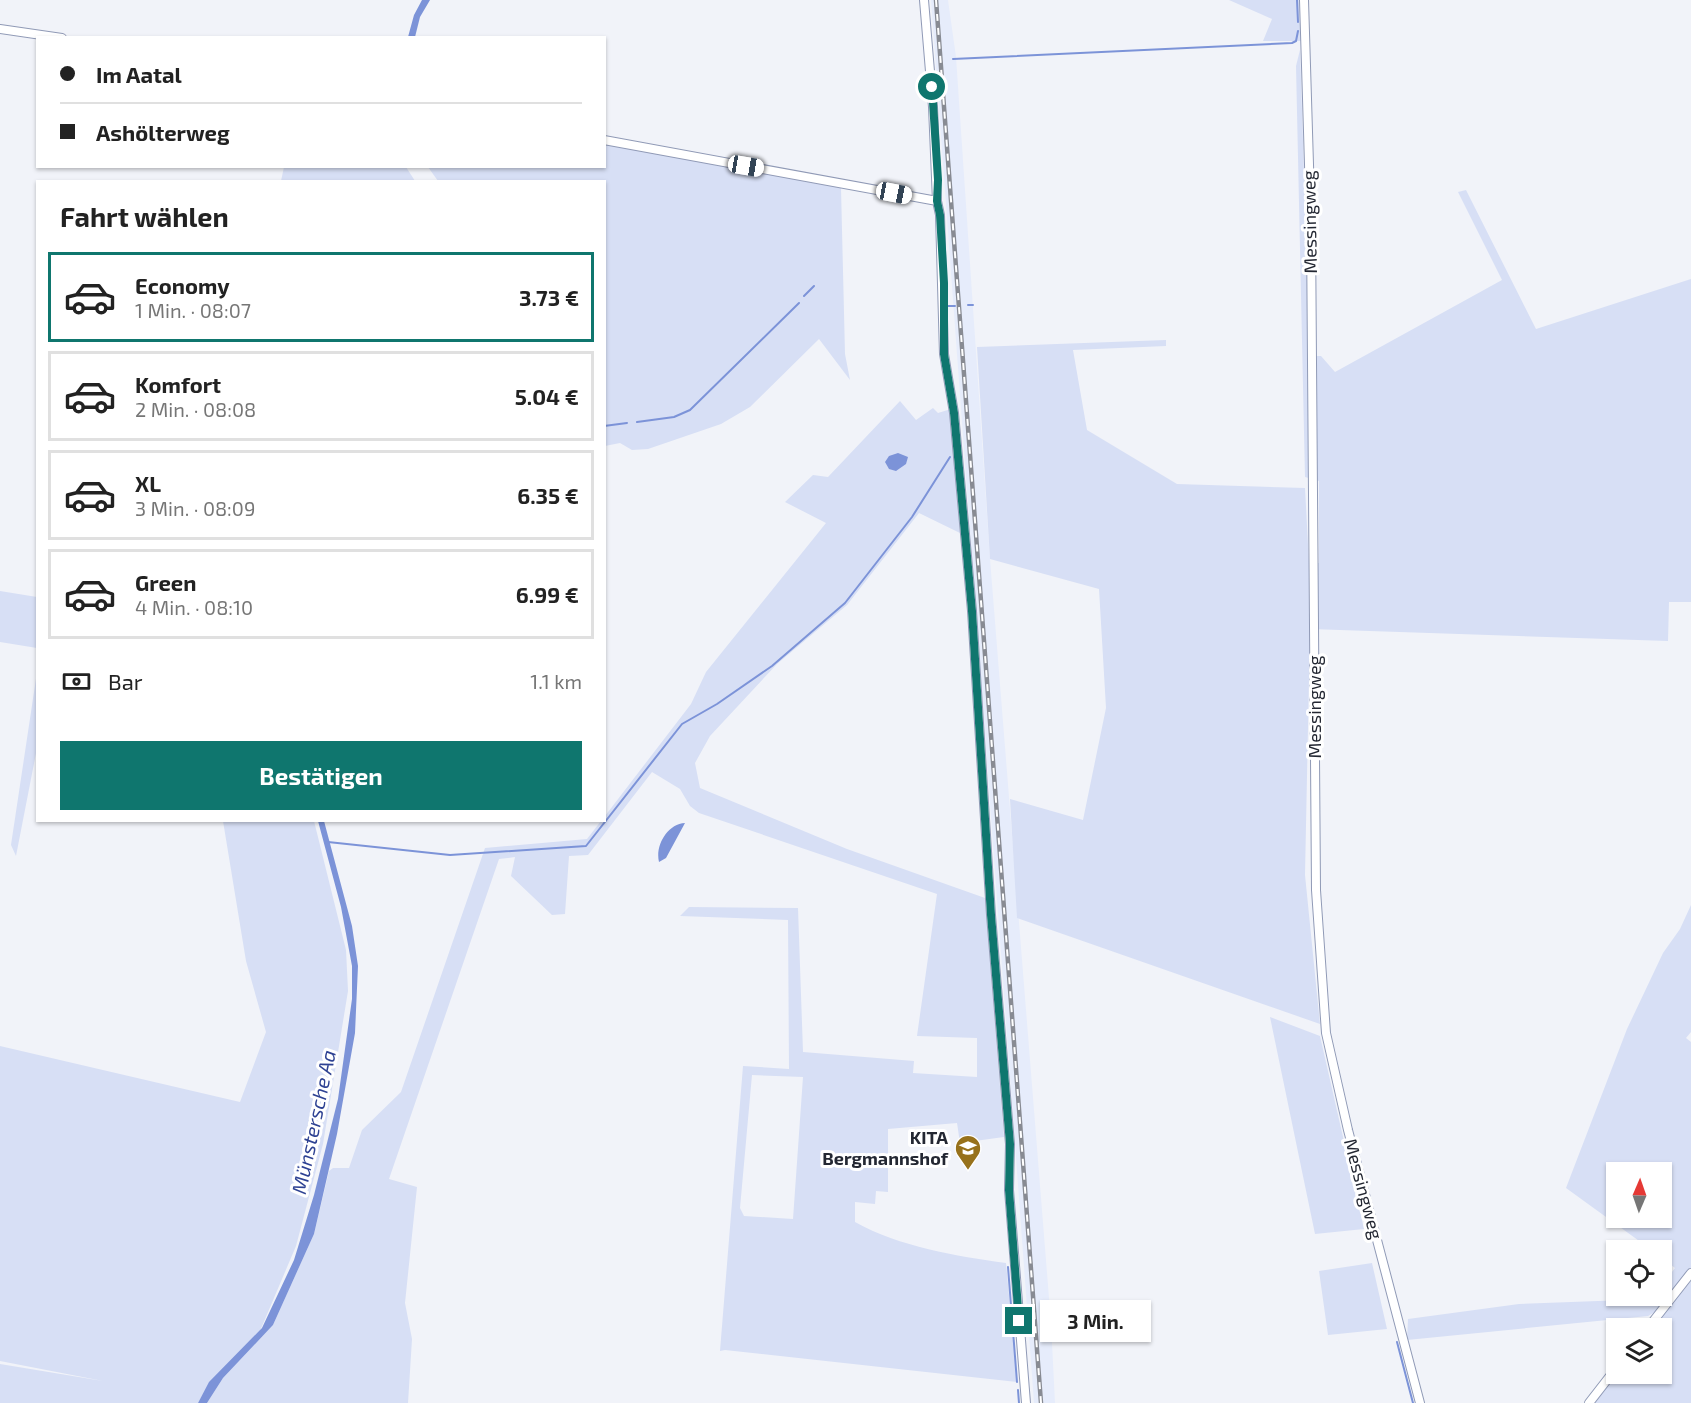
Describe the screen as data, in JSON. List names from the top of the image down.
{
  "streets": {
    "street": ["Messingweg"]
  },
  "water": ["Münstersche Aa"],
  "places": {
    "school or university": ["KITA Bergmannshof"]
  },
  "north": "top",
  "page": {
    "banner": ["Im Aatal", "Ashölterweg"],
    "heading": "Fahrt wählen",
    "list": [
      {
        "name": "Economy",
        "note": "1 Min. · 08:07",
        "value": "3.73 €"
      },
      {
        "name": "Komfort",
        "note": "2 Min. · 08:08",
        "value": "5.04 €"
      },
      {
        "name": "XL",
        "note": "3 Min. · 08:09",
        "value": "6.35 €"
      },
      {
        "name": "Green",
        "note": "4 Min. · 08:10",
        "value": "6.99 €"
      }
    ],
    "pay": ["Bar", "1.1 km"],
    "buttons": "Bestätigen",
    "bubble": "3 Min."
  }
}
